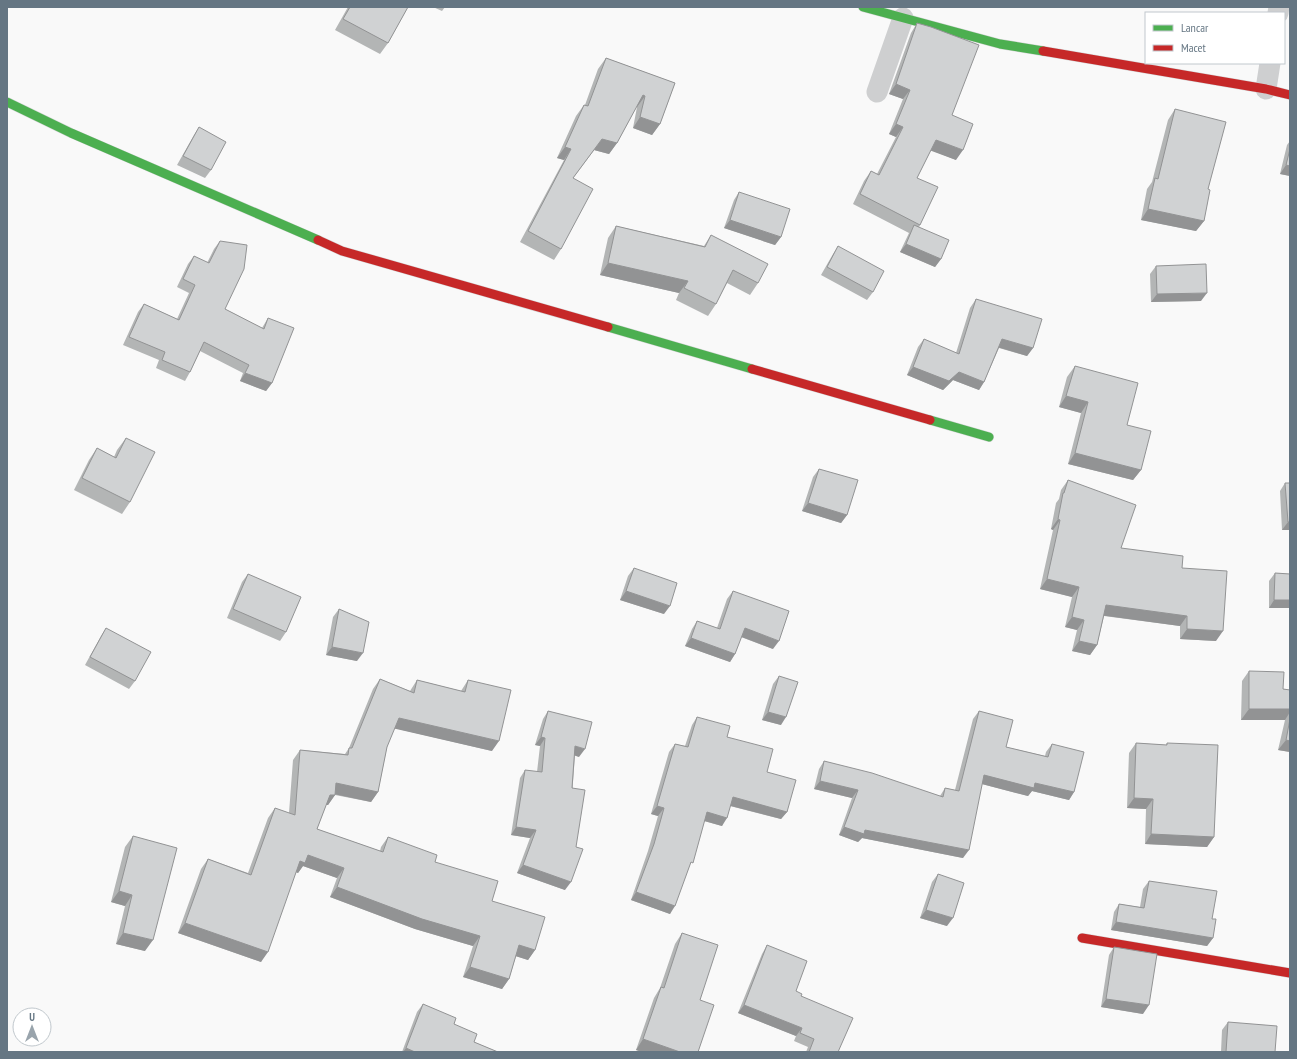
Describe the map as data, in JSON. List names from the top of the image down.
{
  "legend": ["Lancar", "Macet"],
  "north": "top"
}
